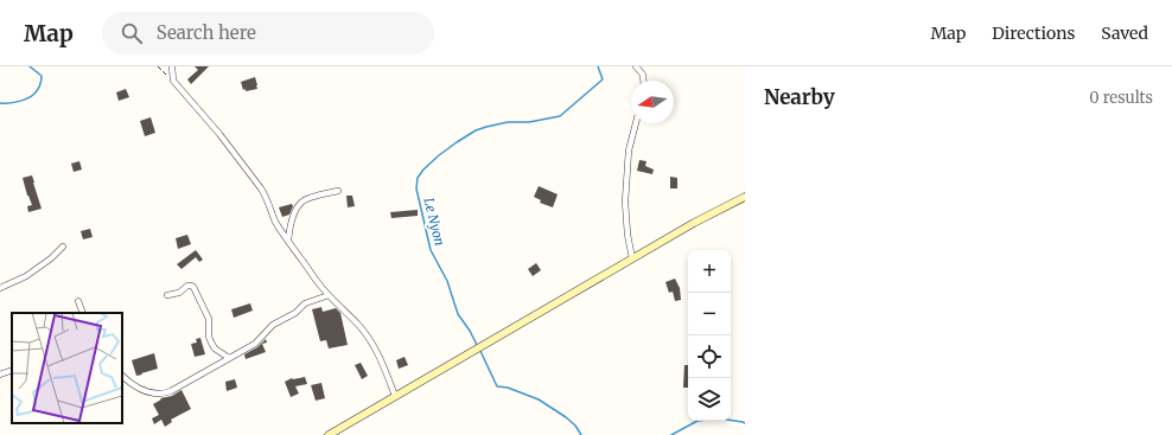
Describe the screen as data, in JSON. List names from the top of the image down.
{
  "water": ["Le Nyon"],
  "north": "left",
  "page": {
    "header": "Map",
    "search": "Search here",
    "nav": ["Map", "Directions", "Saved"],
    "heading": ["Nearby", "0 results"],
    "map_buttons": ["+", "−"]
  }
}
